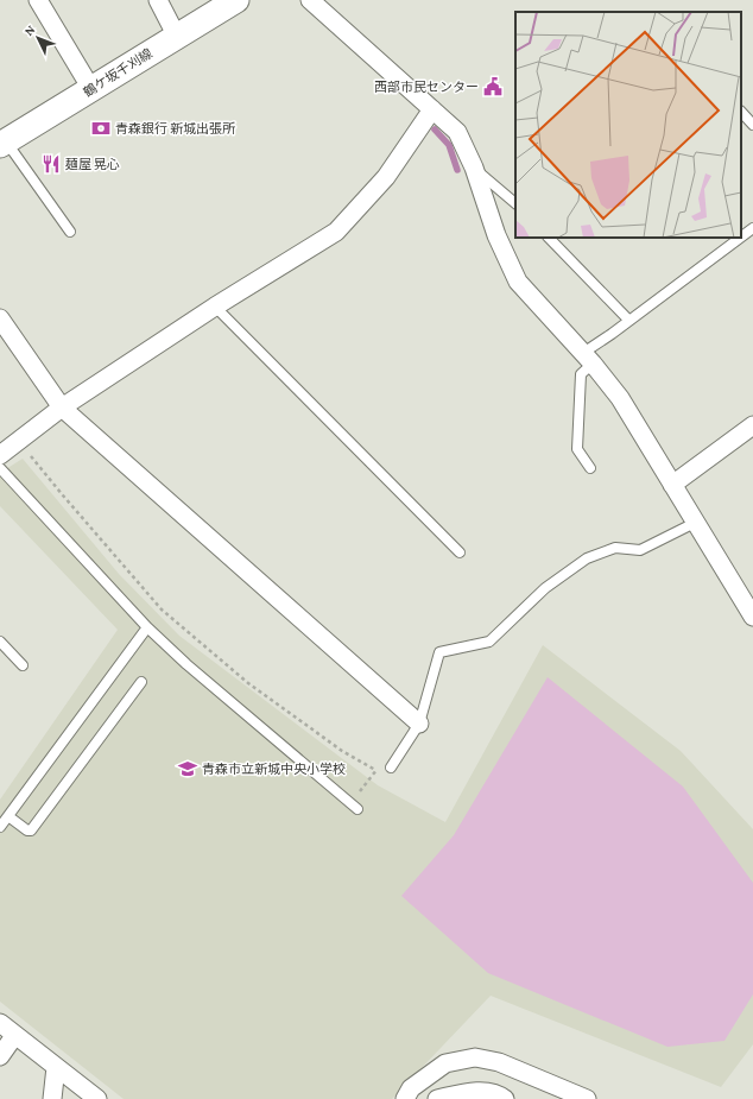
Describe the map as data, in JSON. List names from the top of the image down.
{
  "streets": {
    "main road": ["鶴ケ坂千刈線"]
  },
  "places": {
    "public building": ["西部市民センター"],
    "bank": ["青森銀行 新城出張所"],
    "restaurant": ["麺屋 晃心"],
    "school or university": ["青森市立新城中央小学校"]
  },
  "north": "top left"
}
